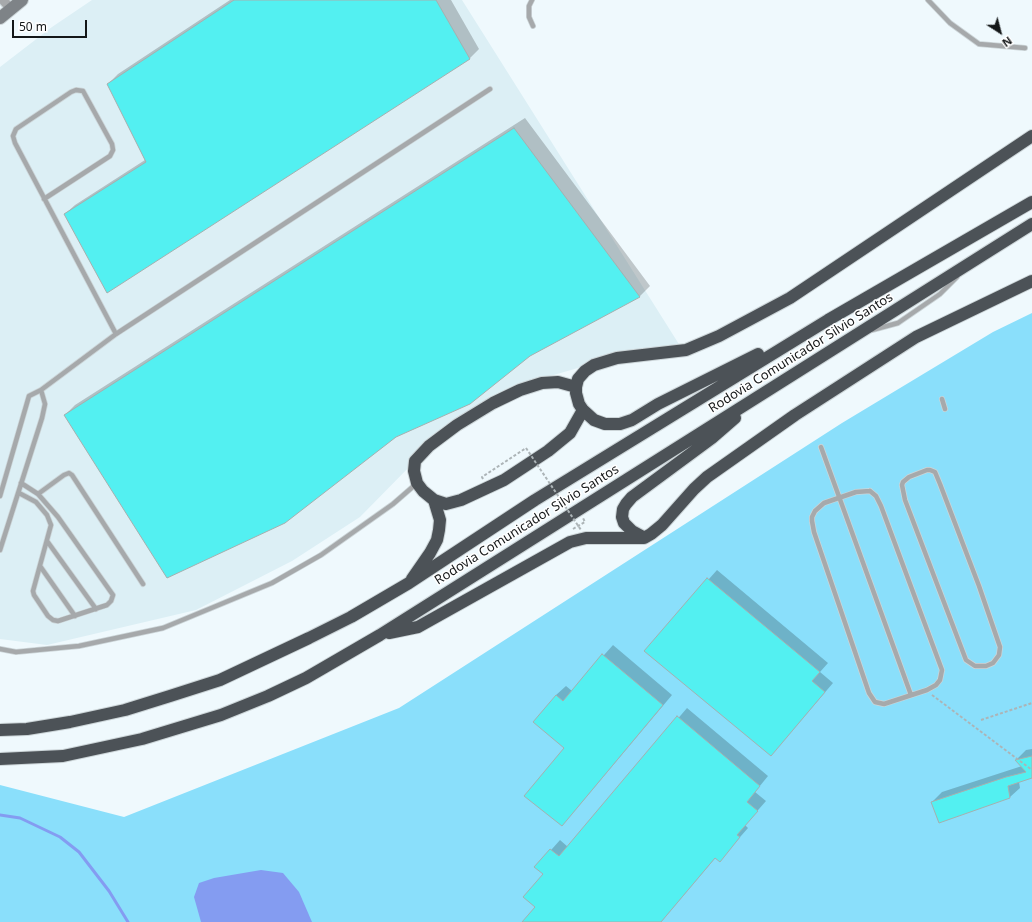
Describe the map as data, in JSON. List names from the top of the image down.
{
  "streets": {
    "highway": ["Rodovia Comunicador Silvio Santos"]
  },
  "scale_bar": "50 m",
  "north": "bottom right"
}
